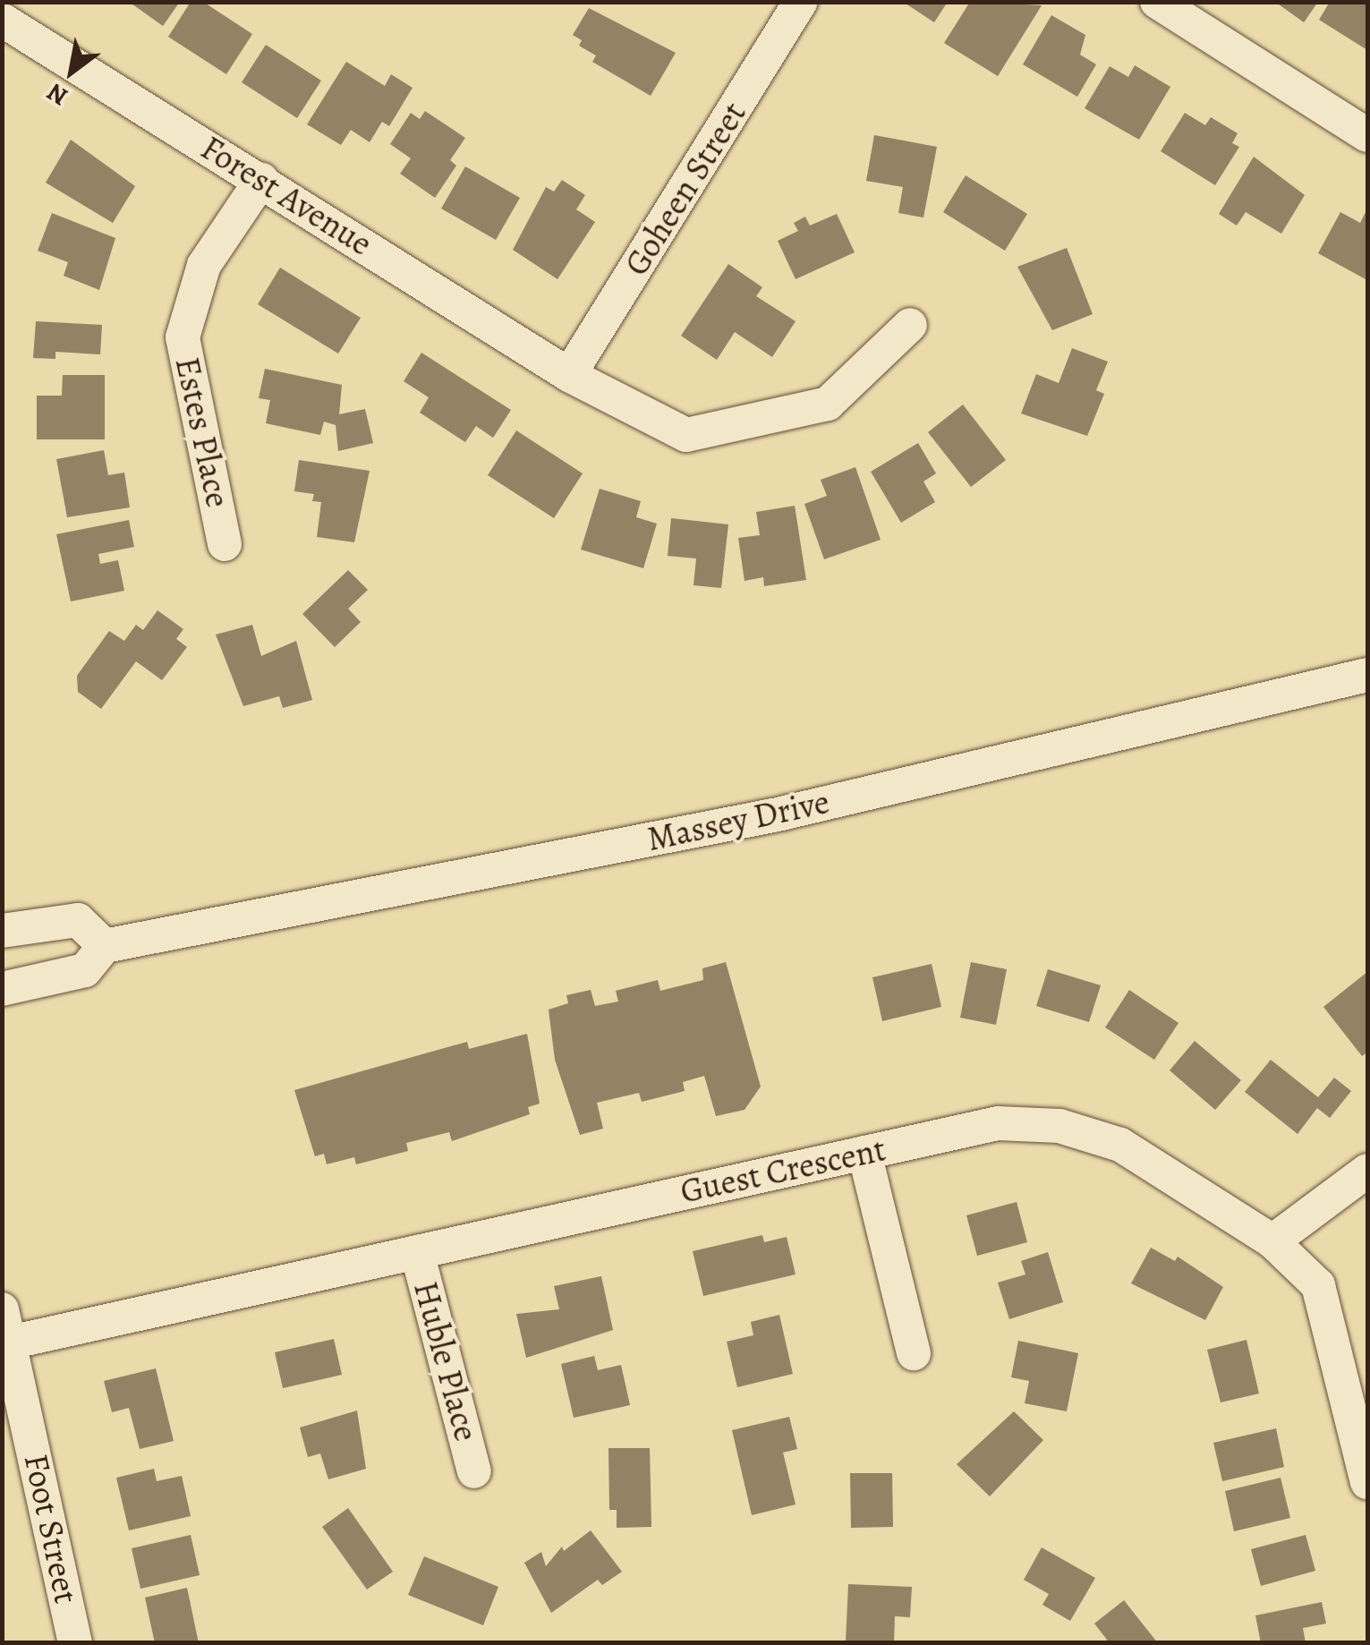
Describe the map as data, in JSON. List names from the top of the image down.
{
  "streets": {
    "street": [
      "Goheen Street",
      "Forest Avenue",
      "Estes Place",
      "Massey Drive",
      "Guest Crescent",
      "Huble Place",
      "Foot Street"
    ]
  },
  "crossings": [
    ["Goheen Street", "Forest Avenue"],
    ["Forest Avenue", "Estes Place"],
    ["Guest Crescent", "Huble Place"],
    ["Guest Crescent", "Foot Street"]
  ],
  "north": "bottom left"
}
